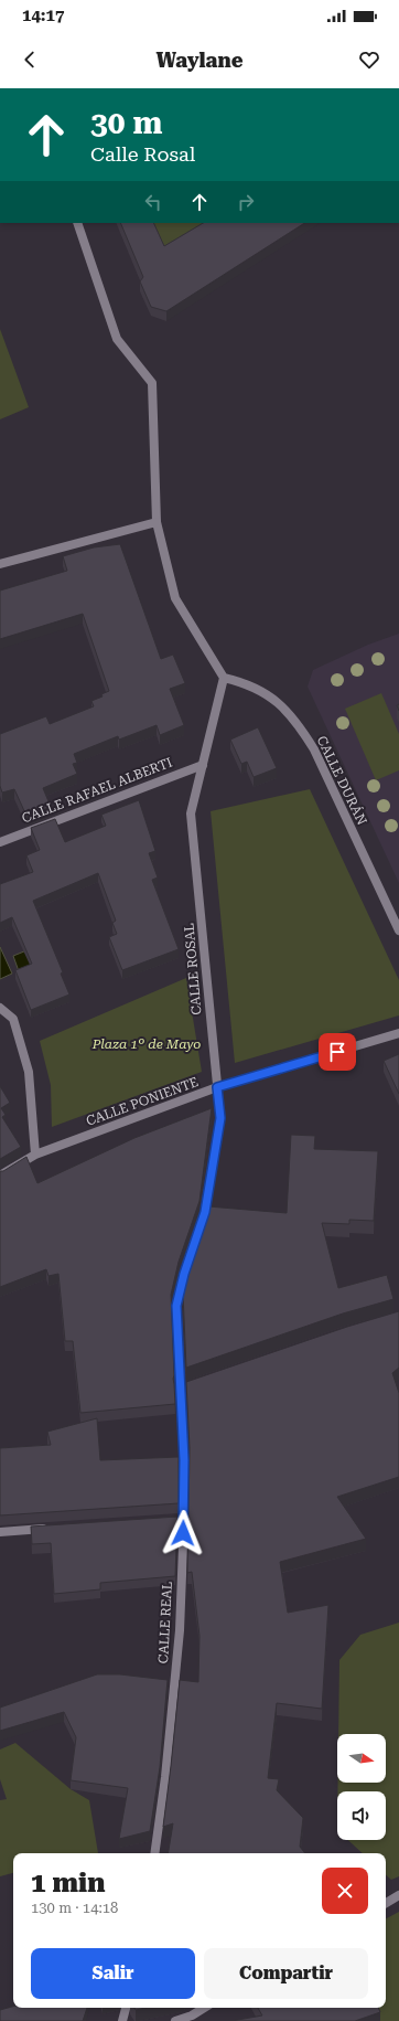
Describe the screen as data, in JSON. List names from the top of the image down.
{
  "streets": {
    "street": [
      "CALLE DURÁN",
      "CALLE RAFAEL ALBERTI",
      "CALLE ROSAL",
      "CALLE PONIENTE",
      "CALLE REAL"
    ]
  },
  "crossings": [
    ["CALLE DURÁN", "CALLE ROSAL"],
    ["CALLE RAFAEL ALBERTI", "CALLE ROSAL"],
    ["CALLE ROSAL", "CALLE PONIENTE"],
    ["CALLE ROSAL", "CALLE REAL"]
  ],
  "parks": ["Plaza 1º de Mayo"],
  "north": "right",
  "page": {
    "status": "14:17",
    "header": "Waylane",
    "turn": ["30 m", "Calle Rosal"],
    "heading": ["1 min", "130 m · 14:18"],
    "buttons": ["Salir", "Compartir"]
  }
}
